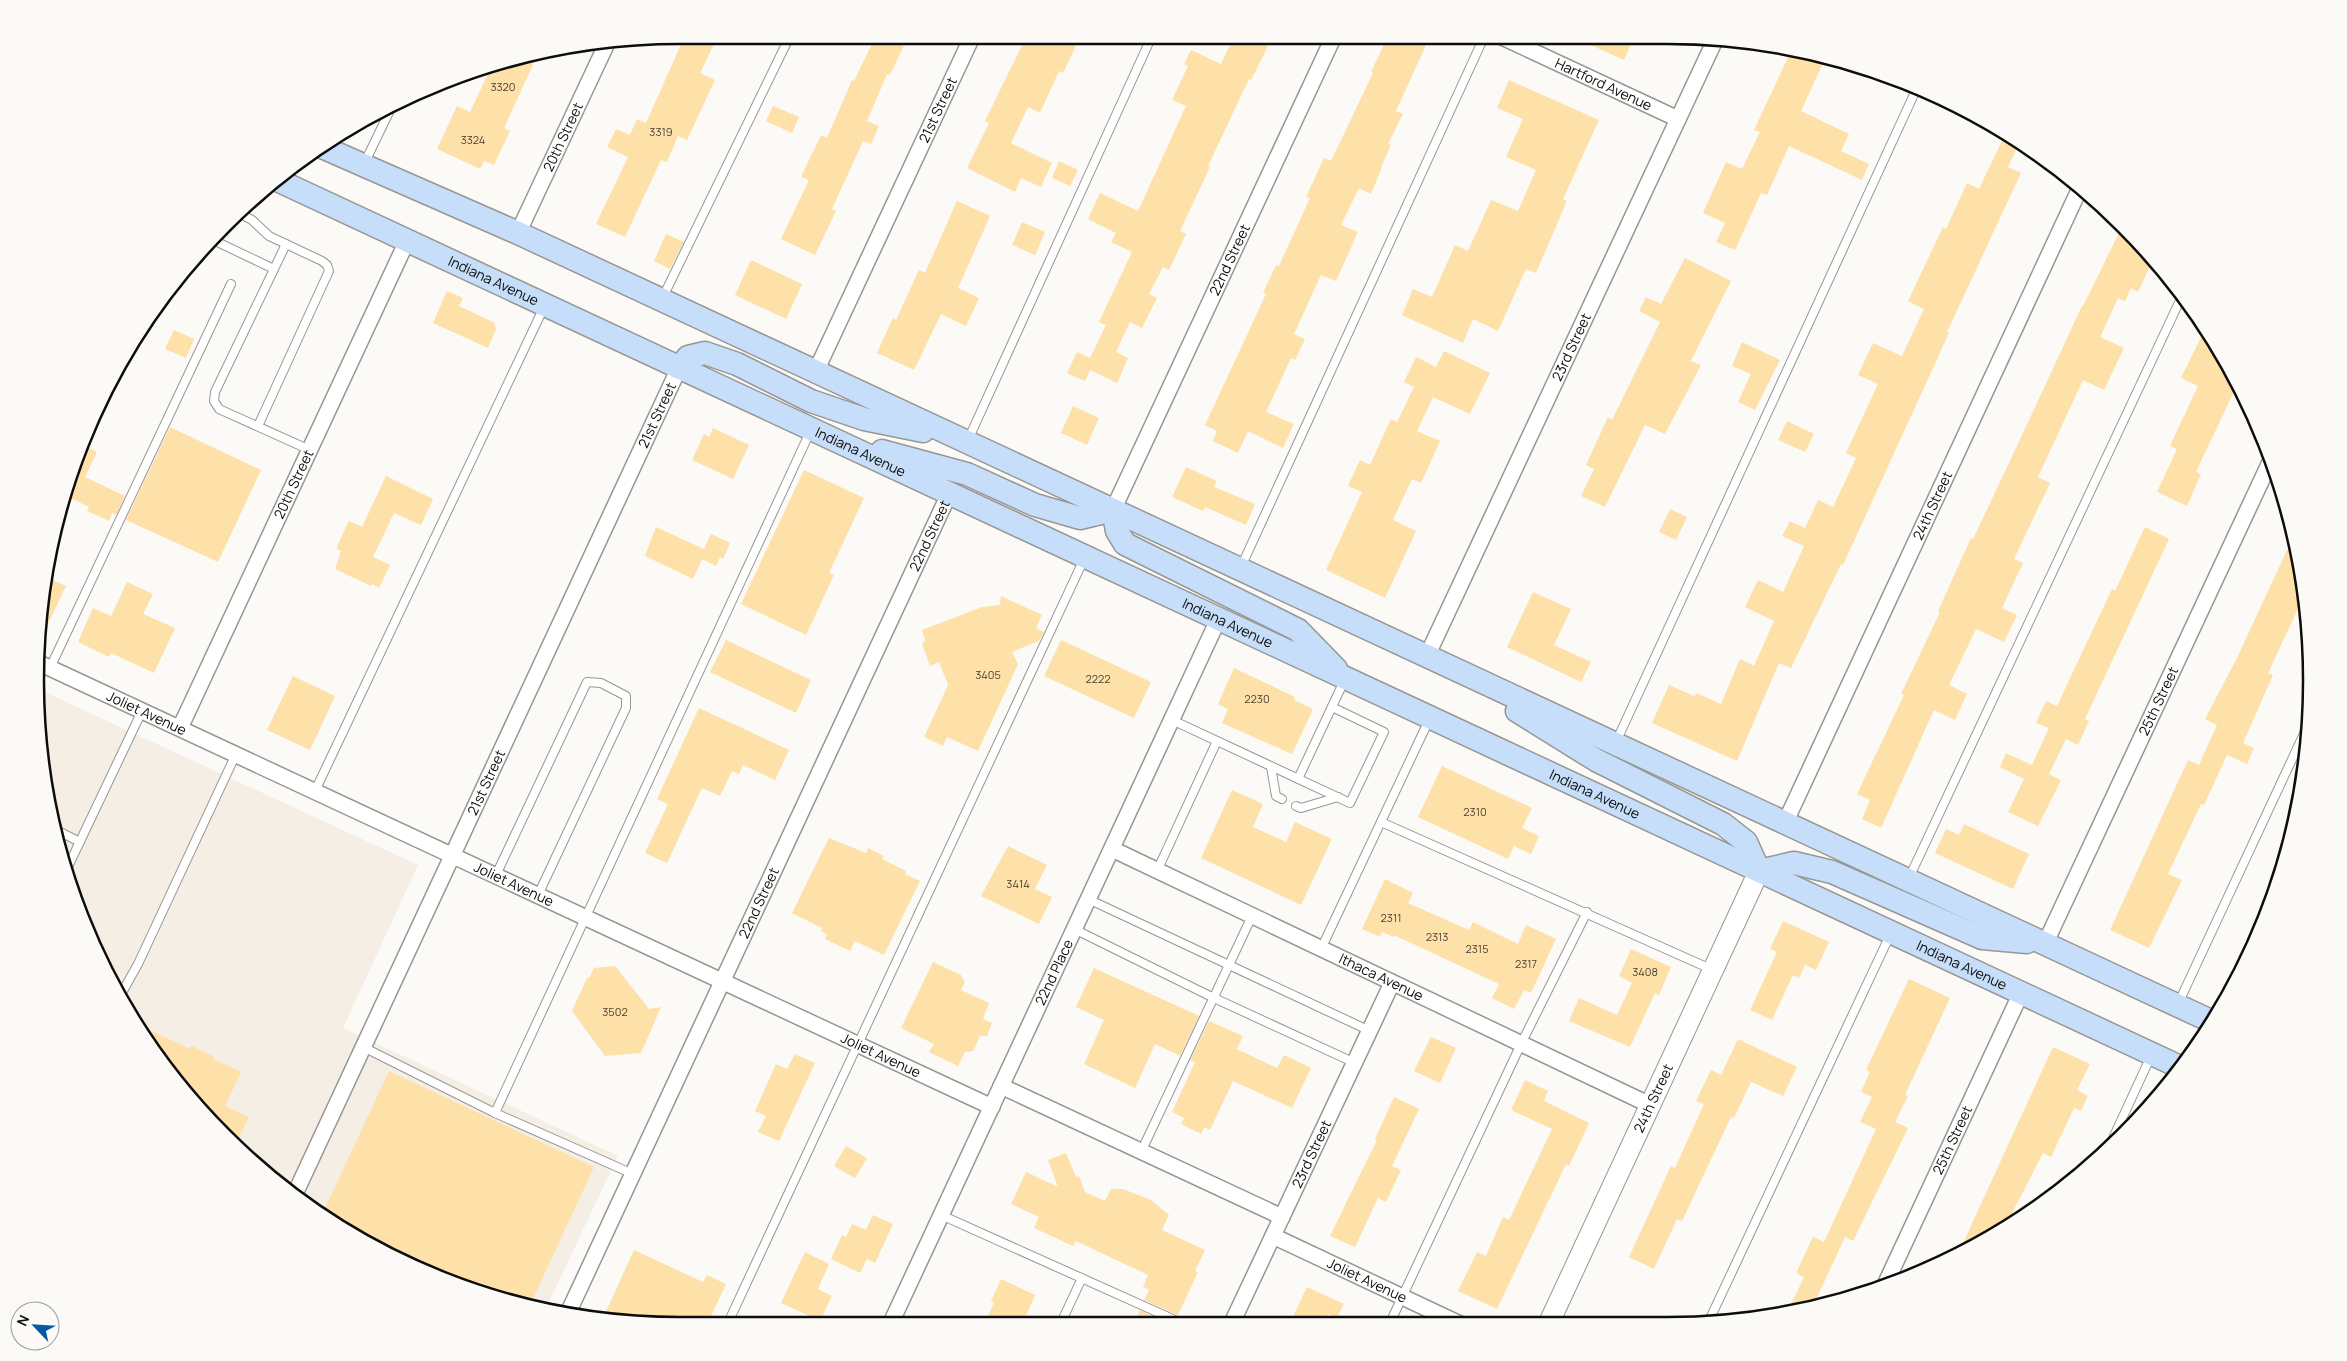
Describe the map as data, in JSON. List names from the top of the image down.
{
  "streets": {
    "main road": ["Indiana Avenue"],
    "street": [
      "Hartford Avenue",
      "21st Street",
      "20th Street",
      "22nd Street",
      "23rd Street",
      "24th Street",
      "25th Street",
      "Joliet Avenue",
      "22nd Place",
      "Ithaca Avenue"
    ]
  },
  "crossings": [
    ["Hartford Avenue", "23rd Street"],
    ["21st Street", "Indiana Avenue"],
    ["21st Street", "Joliet Avenue"],
    ["20th Street", "Indiana Avenue"],
    ["20th Street", "Joliet Avenue"],
    ["22nd Street", "Indiana Avenue"],
    ["22nd Street", "Joliet Avenue"],
    ["Indiana Avenue", "24th Street"],
    ["Indiana Avenue", "25th Street"],
    ["Indiana Avenue", "22nd Place"],
    ["23rd Street", "Joliet Avenue"],
    ["23rd Street", "Ithaca Avenue"],
    ["24th Street", "Ithaca Avenue"],
    ["Joliet Avenue", "22nd Place"],
    ["22nd Place", "Ithaca Avenue"]
  ],
  "house_numbers": [
    "3320",
    "3319",
    "3324",
    "3405",
    "2222",
    "2230",
    "2310",
    "3414",
    "2311",
    "2313",
    "2315",
    "2317",
    "3408",
    "3502"
  ],
  "north": "top left"
}
